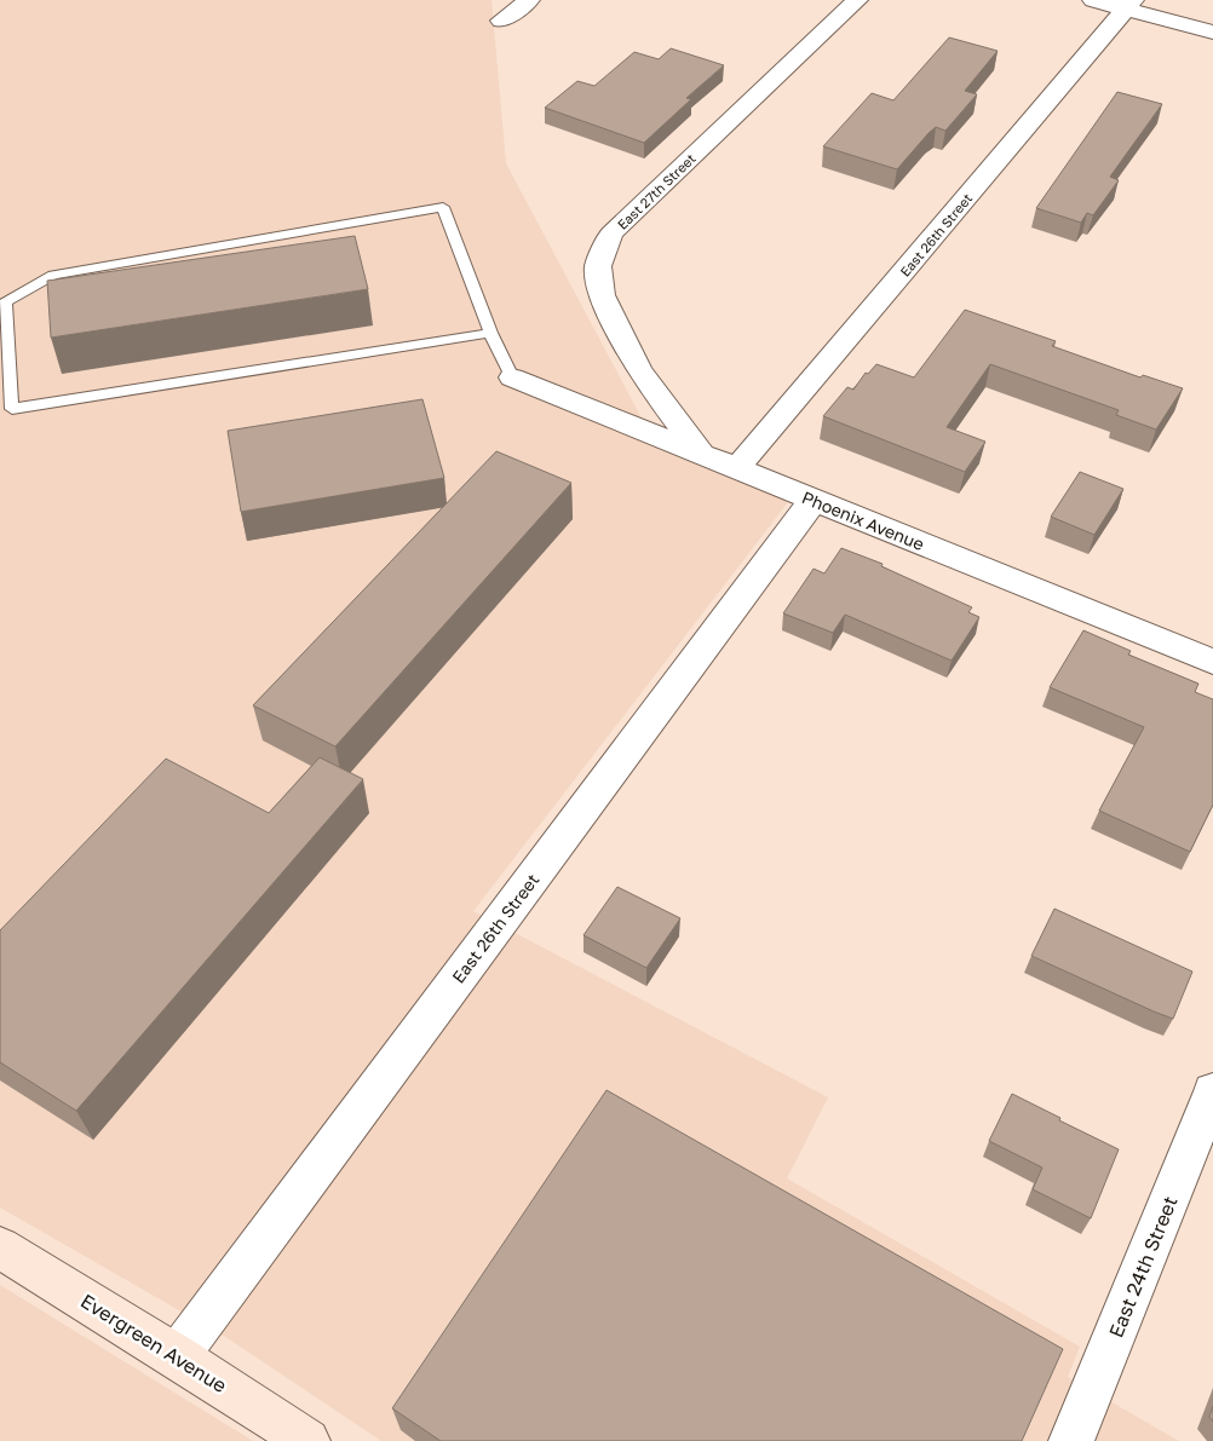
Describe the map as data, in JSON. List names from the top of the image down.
{
  "streets": {
    "street": [
      "East 27th Street",
      "East 26th Street",
      "Phoenix Avenue",
      "East 24th Street",
      "Evergreen Avenue"
    ]
  },
  "crossings": [
    ["East 27th Street", "Phoenix Avenue"],
    ["East 26th Street", "Phoenix Avenue"],
    ["East 26th Street", "Evergreen Avenue"]
  ]
}
